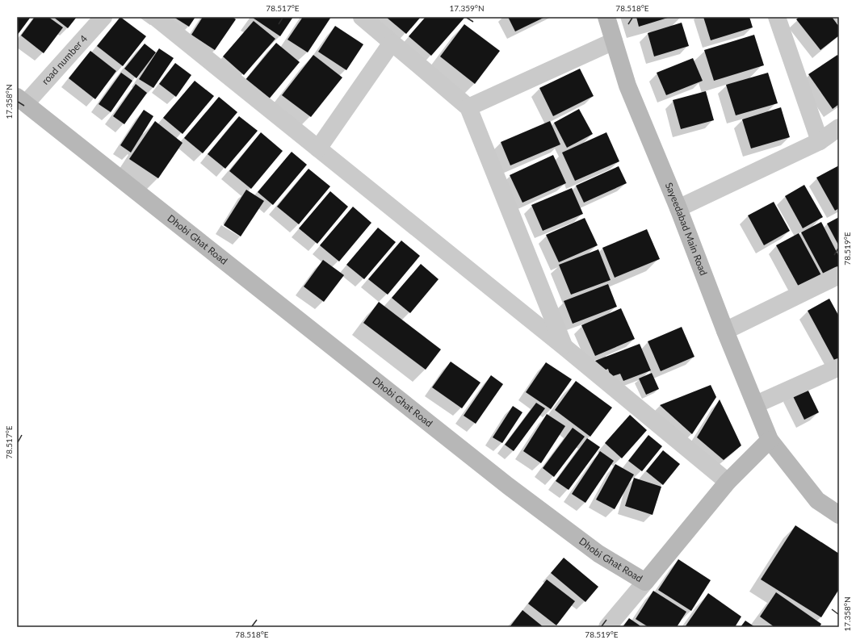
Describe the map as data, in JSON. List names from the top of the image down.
{
  "streets": {
    "main road": ["Sayeedabad Main Road", "Dhobi Ghat Road"],
    "street": ["road number 4"]
  },
  "crossings": [
    ["road number 4", "Dhobi Ghat Road"],
    ["Sayeedabad Main Road", "Dhobi Ghat Road"]
  ],
  "coordinates": [
    "78.517°E",
    "17.359°N",
    "78.518°E",
    "17.358°N",
    "78.519°E"
  ]
}
